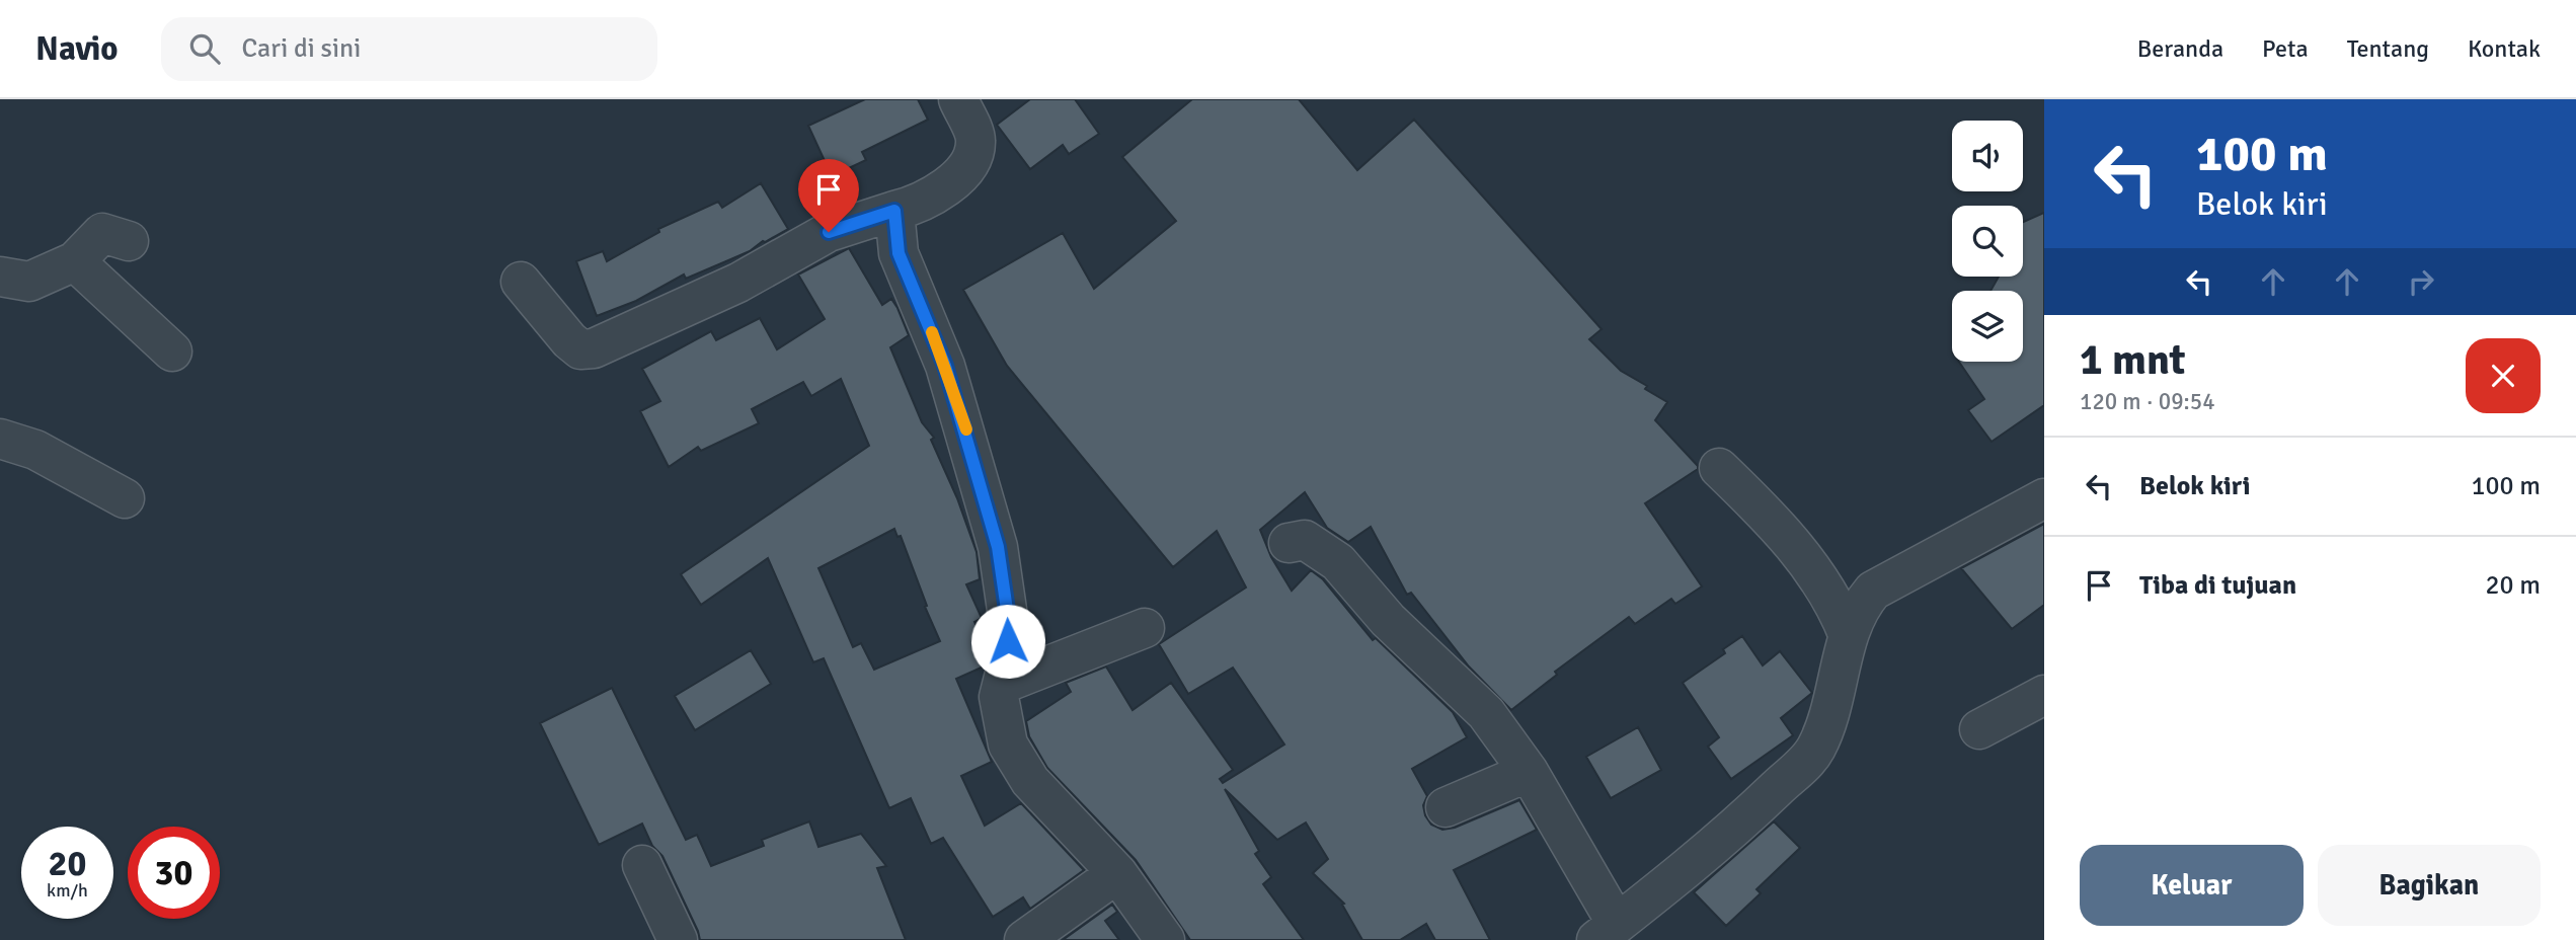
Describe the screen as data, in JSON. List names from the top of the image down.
{
  "page": {
    "header": "Navio",
    "search": "Cari di sini",
    "nav": [
      "Beranda",
      "Peta",
      "Tentang",
      "Kontak"
    ],
    "turn": ["100 m", "Belok kiri"],
    "heading": ["1 mnt", "120 m · 09:54"],
    "list": [
      {
        "name": "Belok kiri",
        "value": "100 m"
      },
      {
        "name": "Tiba di tujuan",
        "value": "20 m"
      }
    ],
    "speed": "20 km/h",
    "limit": "30",
    "buttons": ["Keluar", "Bagikan"]
  }
}
